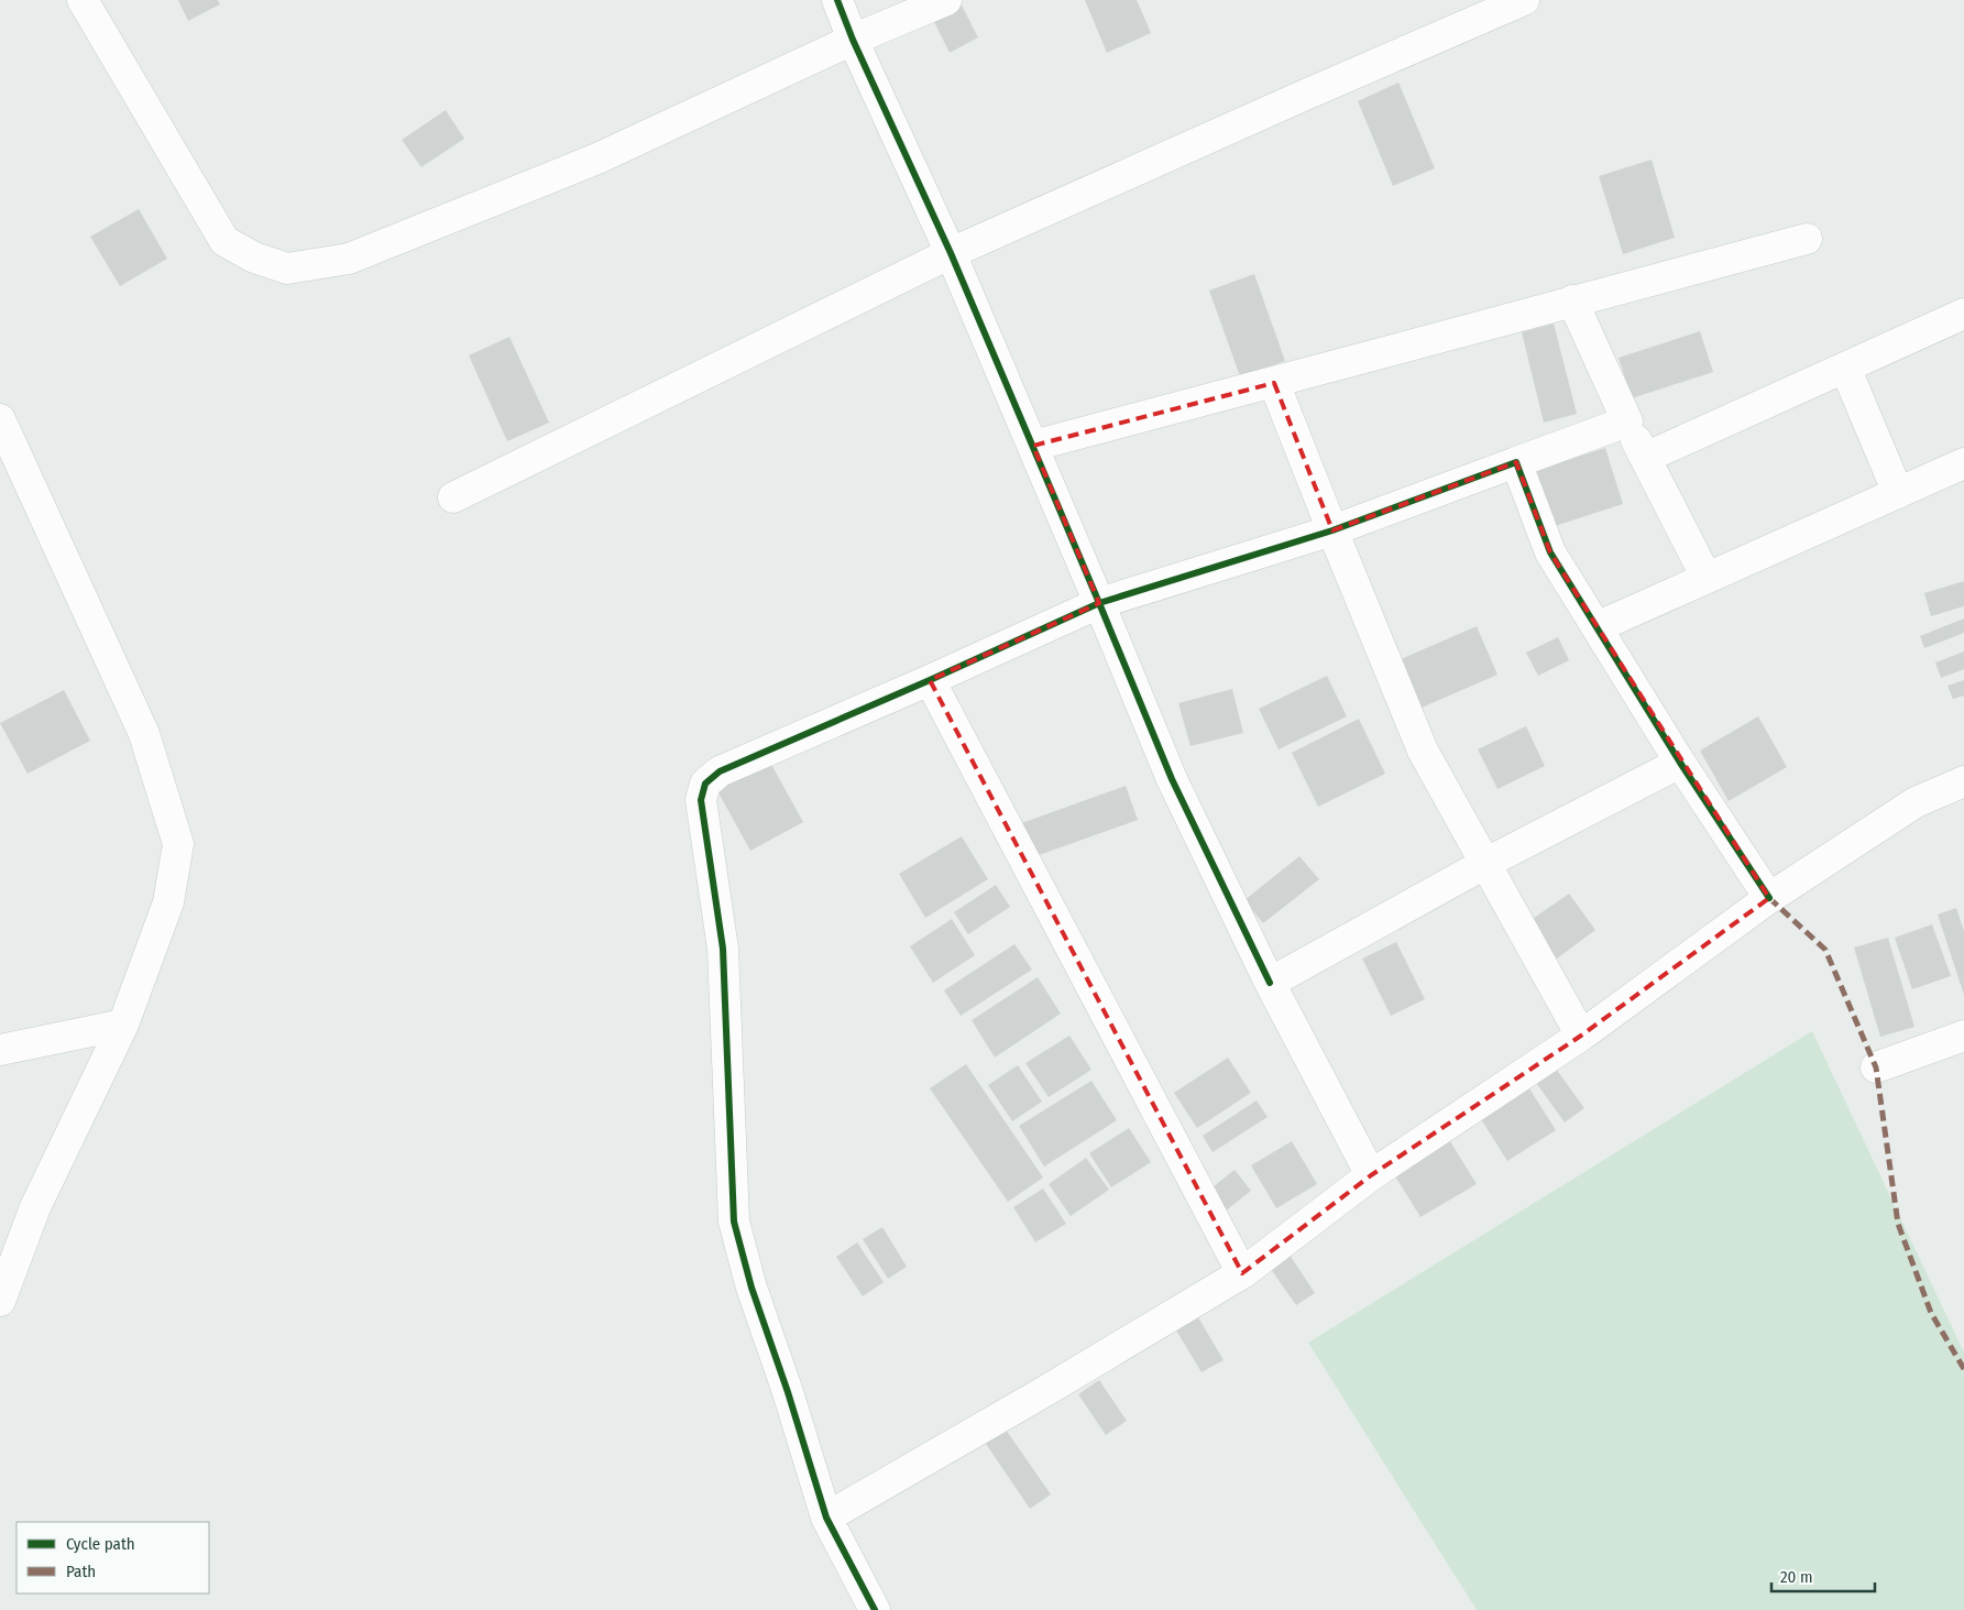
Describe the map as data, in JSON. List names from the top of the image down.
{
  "legend": ["Cycle path", "Path"],
  "scale_bar": "20 m"
}
